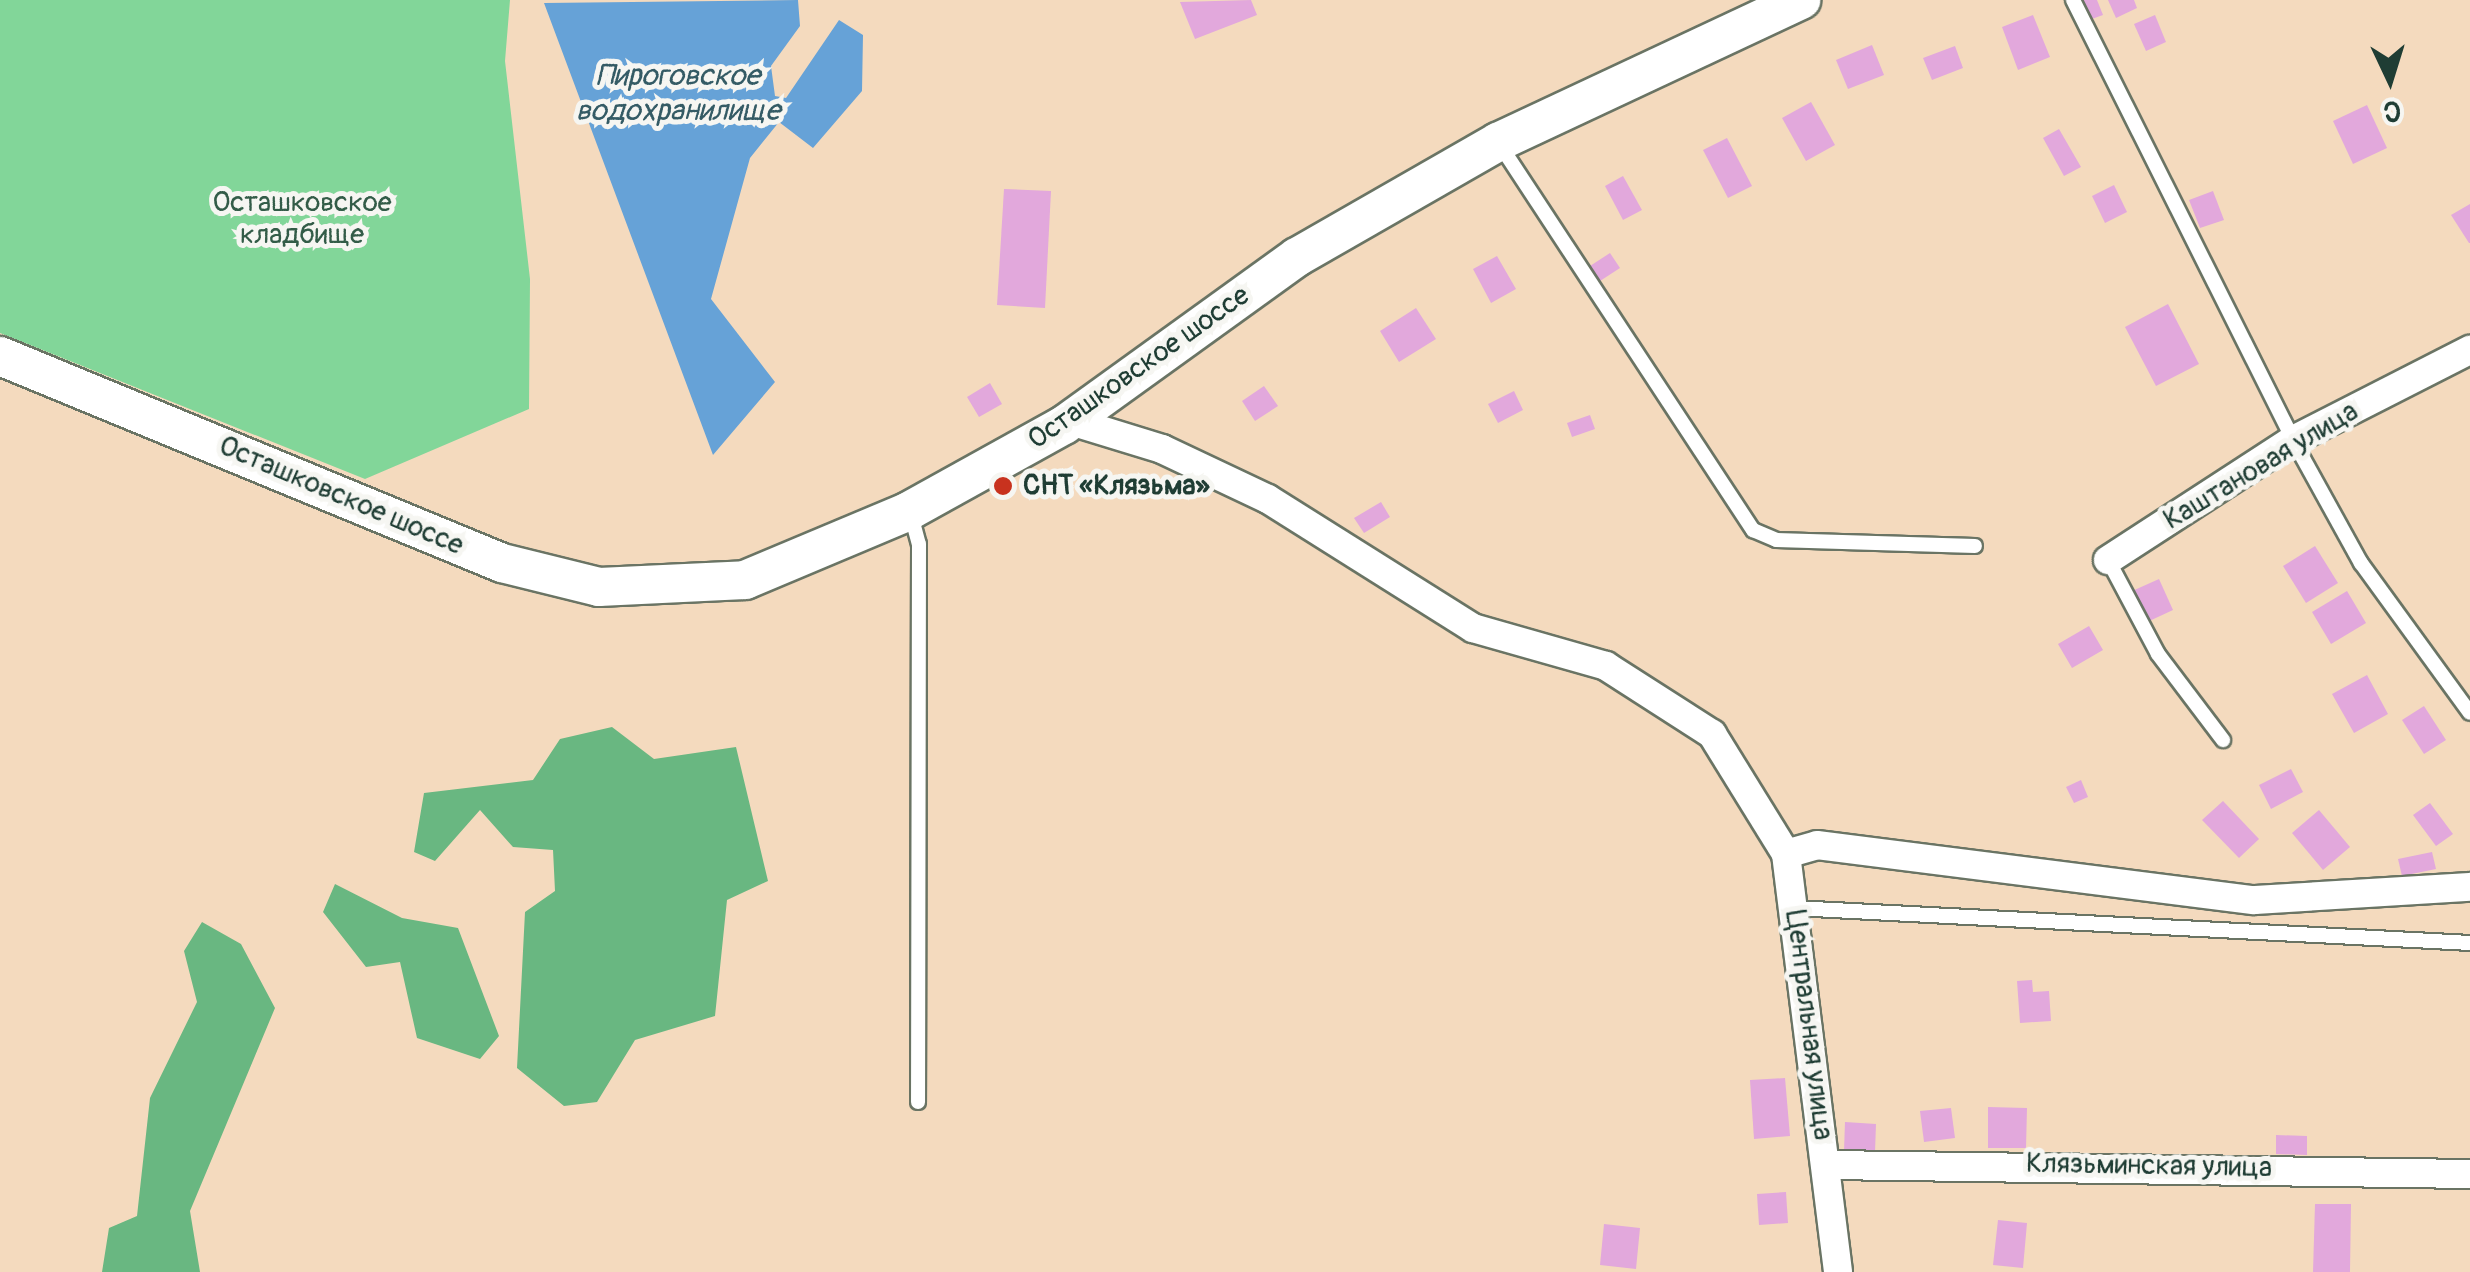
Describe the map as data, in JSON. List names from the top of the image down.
{
  "streets": {
    "street": [
      "Осташковское шоссе",
      "Каштановая улица",
      "Центральная улица",
      "Клязьминская улица"
    ]
  },
  "crossings": [
    ["Осташковское шоссе", "Центральная улица"],
    ["Центральная улица", "Клязьминская улица"]
  ],
  "water": ["Пироговское водохранилище"],
  "parks": ["Осташковское кладбище"],
  "places": ["СНТ «Клязьма»"],
  "north": "bottom"
}
